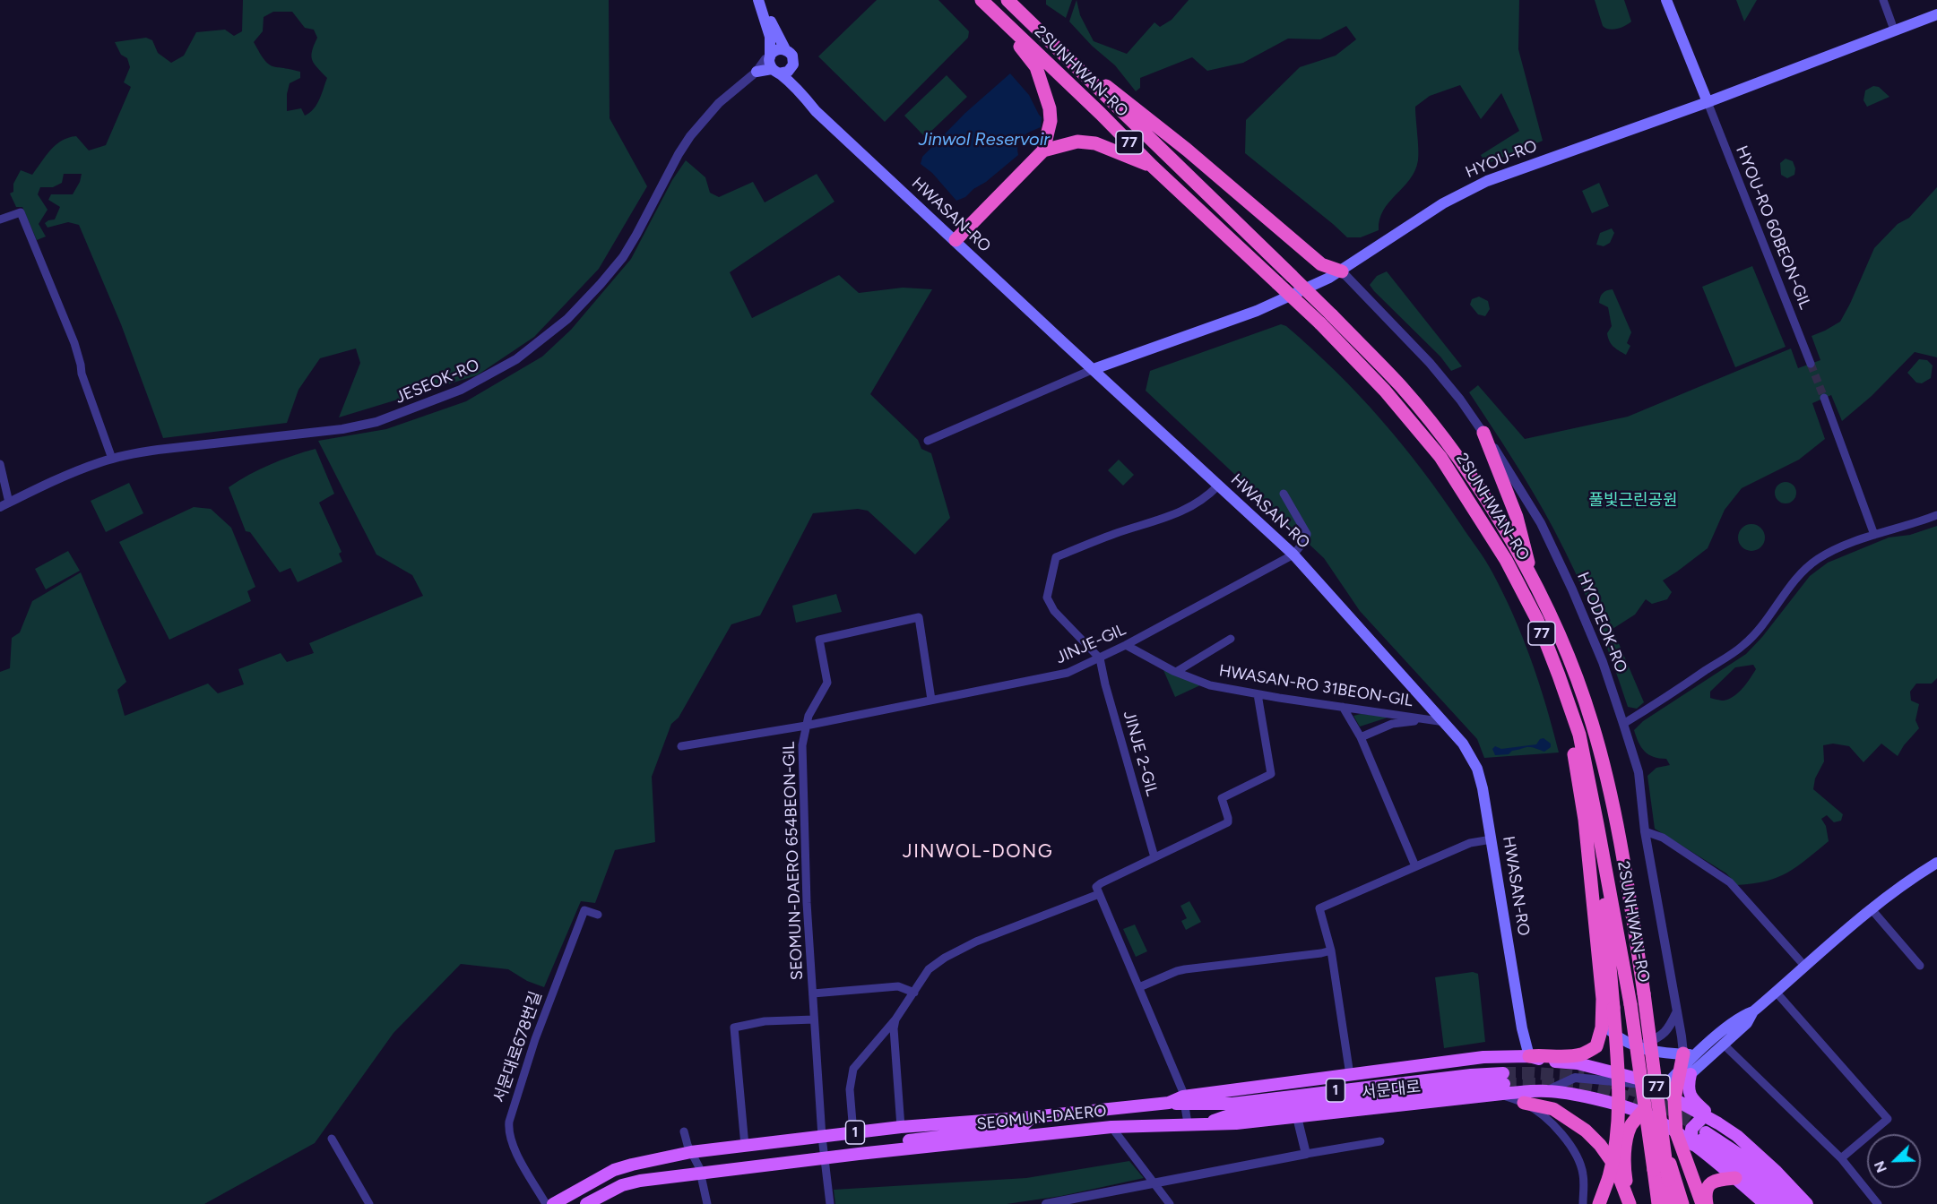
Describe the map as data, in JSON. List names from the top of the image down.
{
  "streets": {
    "highway": ["2SUNHWAN-RO", "77"],
    "main road": [
      "HYOU-RO",
      "HWASAN-RO",
      "1",
      "서문대로",
      "SEOMUN-DAERO"
    ],
    "street": [
      "HYOU-RO 60BEON-GIL",
      "JESEOK-RO",
      "HYODEOK-RO",
      "JINJE-GIL",
      "HWASAN-RO 31BEON-GIL",
      "JINJE 2-GIL",
      "SEOMUN-DAERO 654BEON-GIL",
      "서문대로678번길"
    ]
  },
  "crossings": [
    ["HYOU-RO", "HWASAN-RO"],
    ["HYOU-RO", "HYOU-RO 60BEON-GIL"],
    ["HYOU-RO", "HYODEOK-RO"],
    ["HWASAN-RO", "JINJE-GIL"],
    ["HWASAN-RO", "HWASAN-RO 31BEON-GIL"],
    ["HWASAN-RO", "SEOMUN-DAERO"],
    ["JINJE-GIL", "HWASAN-RO 31BEON-GIL"],
    ["JINJE-GIL", "JINJE 2-GIL"],
    ["JINJE-GIL", "SEOMUN-DAERO 654BEON-GIL"],
    ["SEOMUN-DAERO 654BEON-GIL", "SEOMUN-DAERO"],
    ["서문대로", "SEOMUN-DAERO"]
  ],
  "districts": ["JINWOL-DONG"],
  "water": ["Jinwol Reservoir"],
  "parks": ["풀빛근린공원"],
  "north": "bottom left"
}
